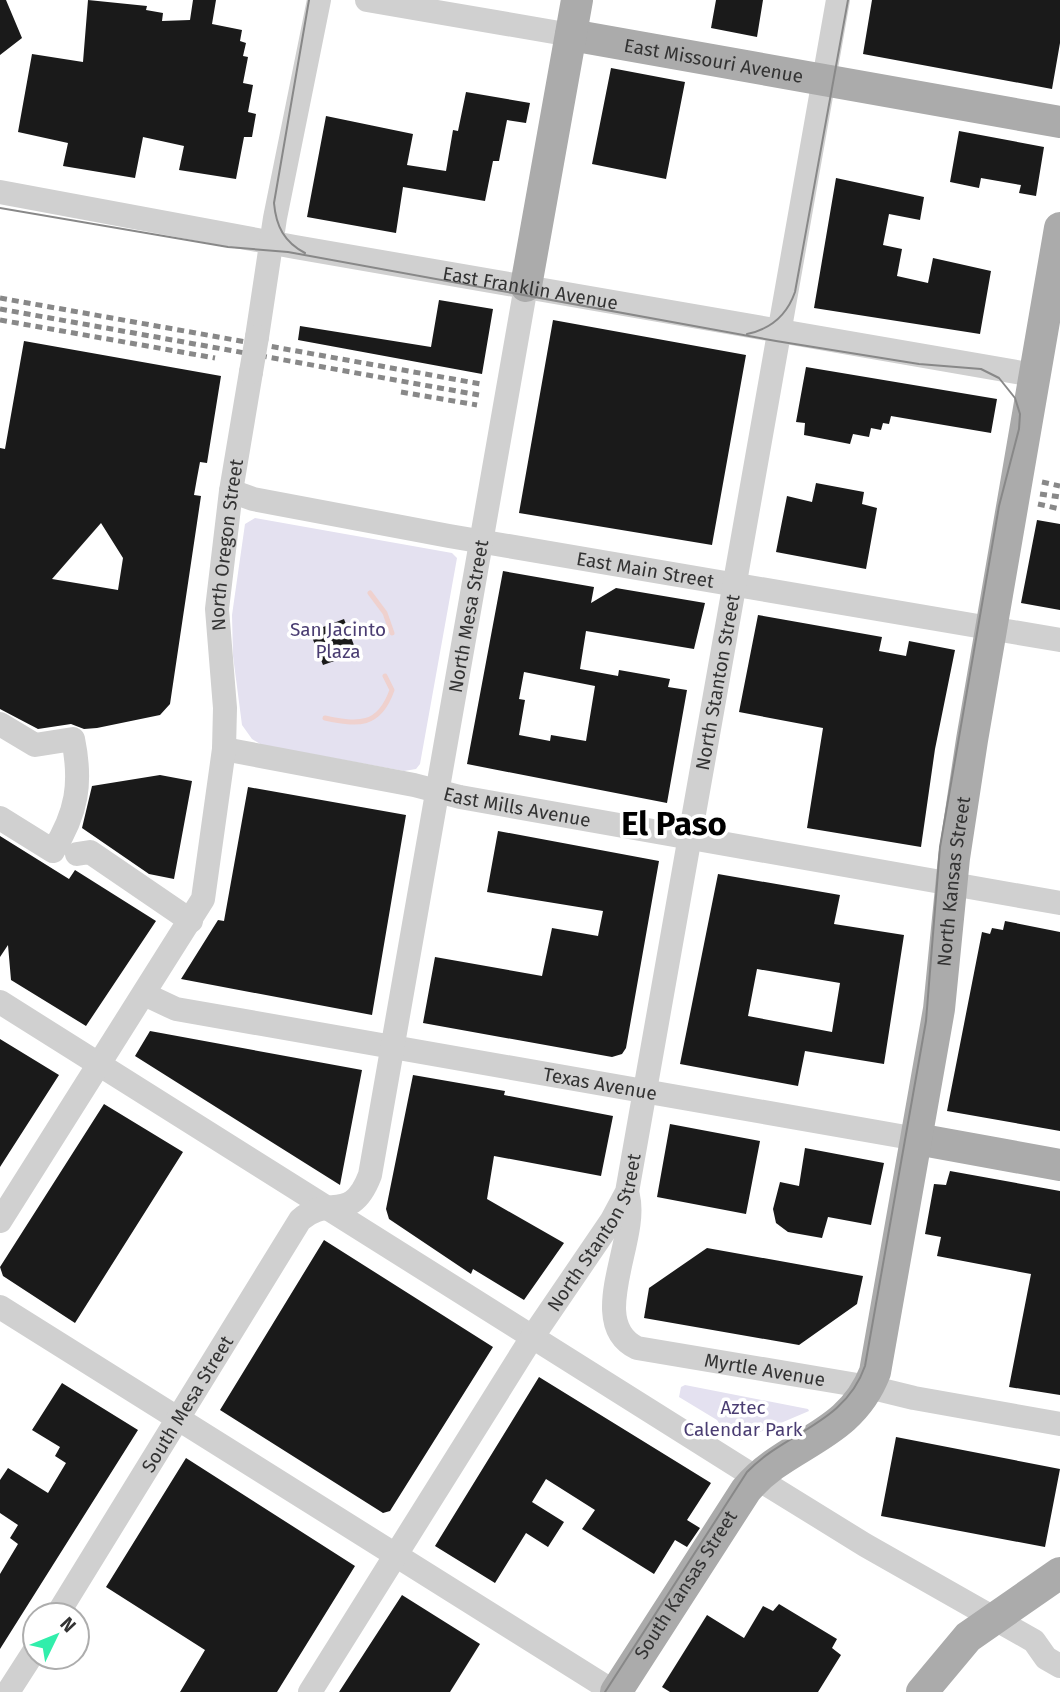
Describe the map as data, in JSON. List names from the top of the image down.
{
  "streets": {
    "main road": [
      "East Missouri Avenue",
      "North Mesa Street",
      "North Kansas Street",
      "Texas Avenue",
      "South Kansas Street"
    ],
    "street": [
      "East Franklin Avenue",
      "North Oregon Street",
      "East Main Street",
      "North Stanton Street",
      "East Mills Avenue",
      "Myrtle Avenue",
      "South Mesa Street"
    ]
  },
  "crossings": [
    ["East Missouri Avenue", "North Mesa Street"],
    ["East Missouri Avenue", "North Stanton Street"],
    ["East Franklin Avenue", "North Oregon Street"],
    ["East Franklin Avenue", "North Mesa Street"],
    ["East Franklin Avenue", "North Stanton Street"],
    ["East Franklin Avenue", "North Kansas Street"],
    ["North Oregon Street", "East Main Street"],
    ["North Oregon Street", "East Mills Avenue"],
    ["North Oregon Street", "Texas Avenue"],
    ["East Main Street", "North Mesa Street"],
    ["East Main Street", "North Stanton Street"],
    ["East Main Street", "North Kansas Street"],
    ["North Mesa Street", "East Mills Avenue"],
    ["North Mesa Street", "Texas Avenue"],
    ["North Mesa Street", "South Mesa Street"],
    ["North Stanton Street", "East Mills Avenue"],
    ["North Stanton Street", "Texas Avenue"],
    ["North Stanton Street", "Myrtle Avenue"],
    ["East Mills Avenue", "North Kansas Street"],
    ["North Kansas Street", "Texas Avenue"],
    ["North Kansas Street", "Myrtle Avenue"],
    ["North Kansas Street", "South Kansas Street"]
  ],
  "districts": ["El Paso"],
  "parks": ["San Jacinto Plaza", "Aztec Calendar Park"],
  "north": "top right"
}
